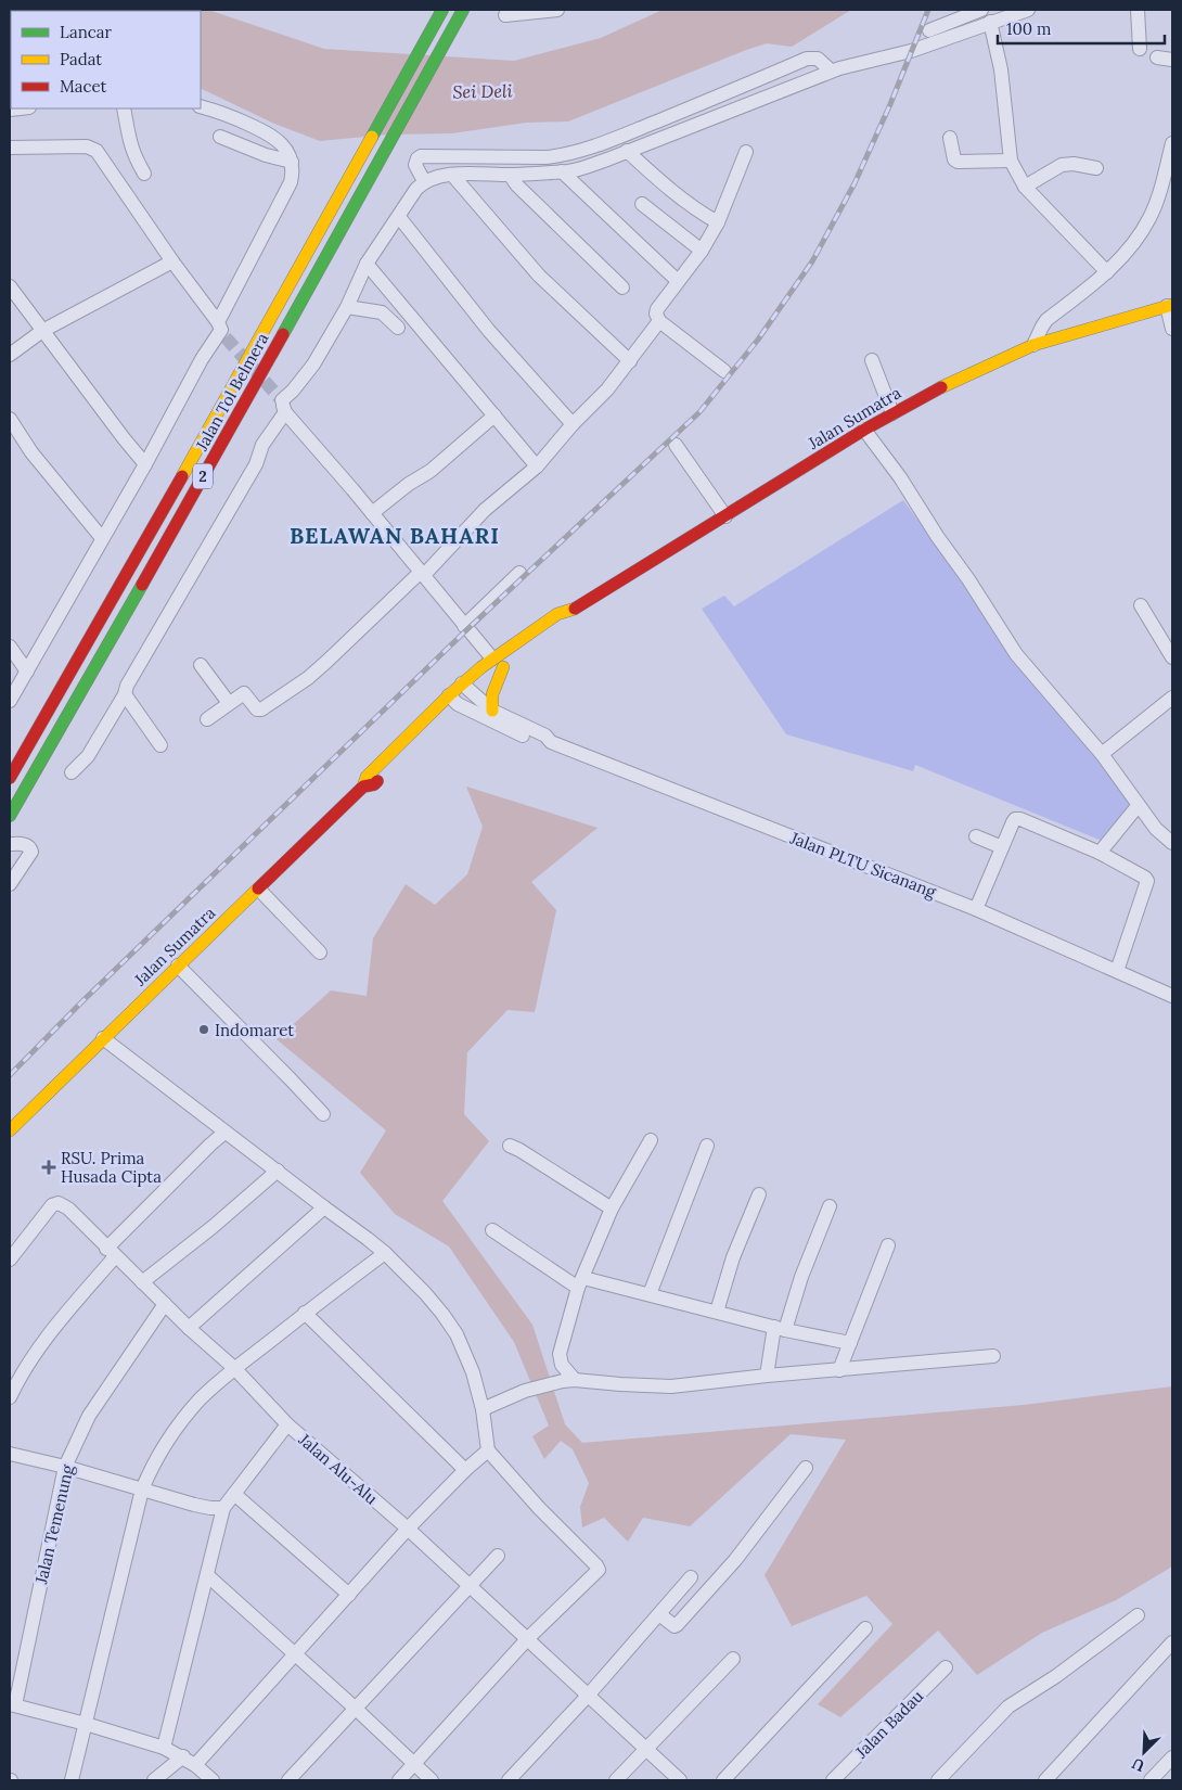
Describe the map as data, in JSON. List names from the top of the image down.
{
  "streets": {
    "highway": ["Jalan Tol Belmera", "Jalan Sumatra", "2"],
    "street": [
      "Jalan PLTU Sicanang",
      "Jalan Alu-Alu",
      "Jalan Temenung",
      "Jalan Badau"
    ]
  },
  "crossings": [
    ["Jalan Sumatra", "Jalan PLTU Sicanang"],
    ["Jalan Alu-Alu", "Jalan Temenung"]
  ],
  "districts": ["BELAWAN BAHARI"],
  "water": ["Sei Deli"],
  "places": {
    "other": ["Indomaret"],
    "health": ["RSU. Prima Husada Cipta"]
  },
  "legend": ["Lancar", "Padat", "Macet"],
  "scale_bar": "100 m",
  "north": "bottom left"
}
